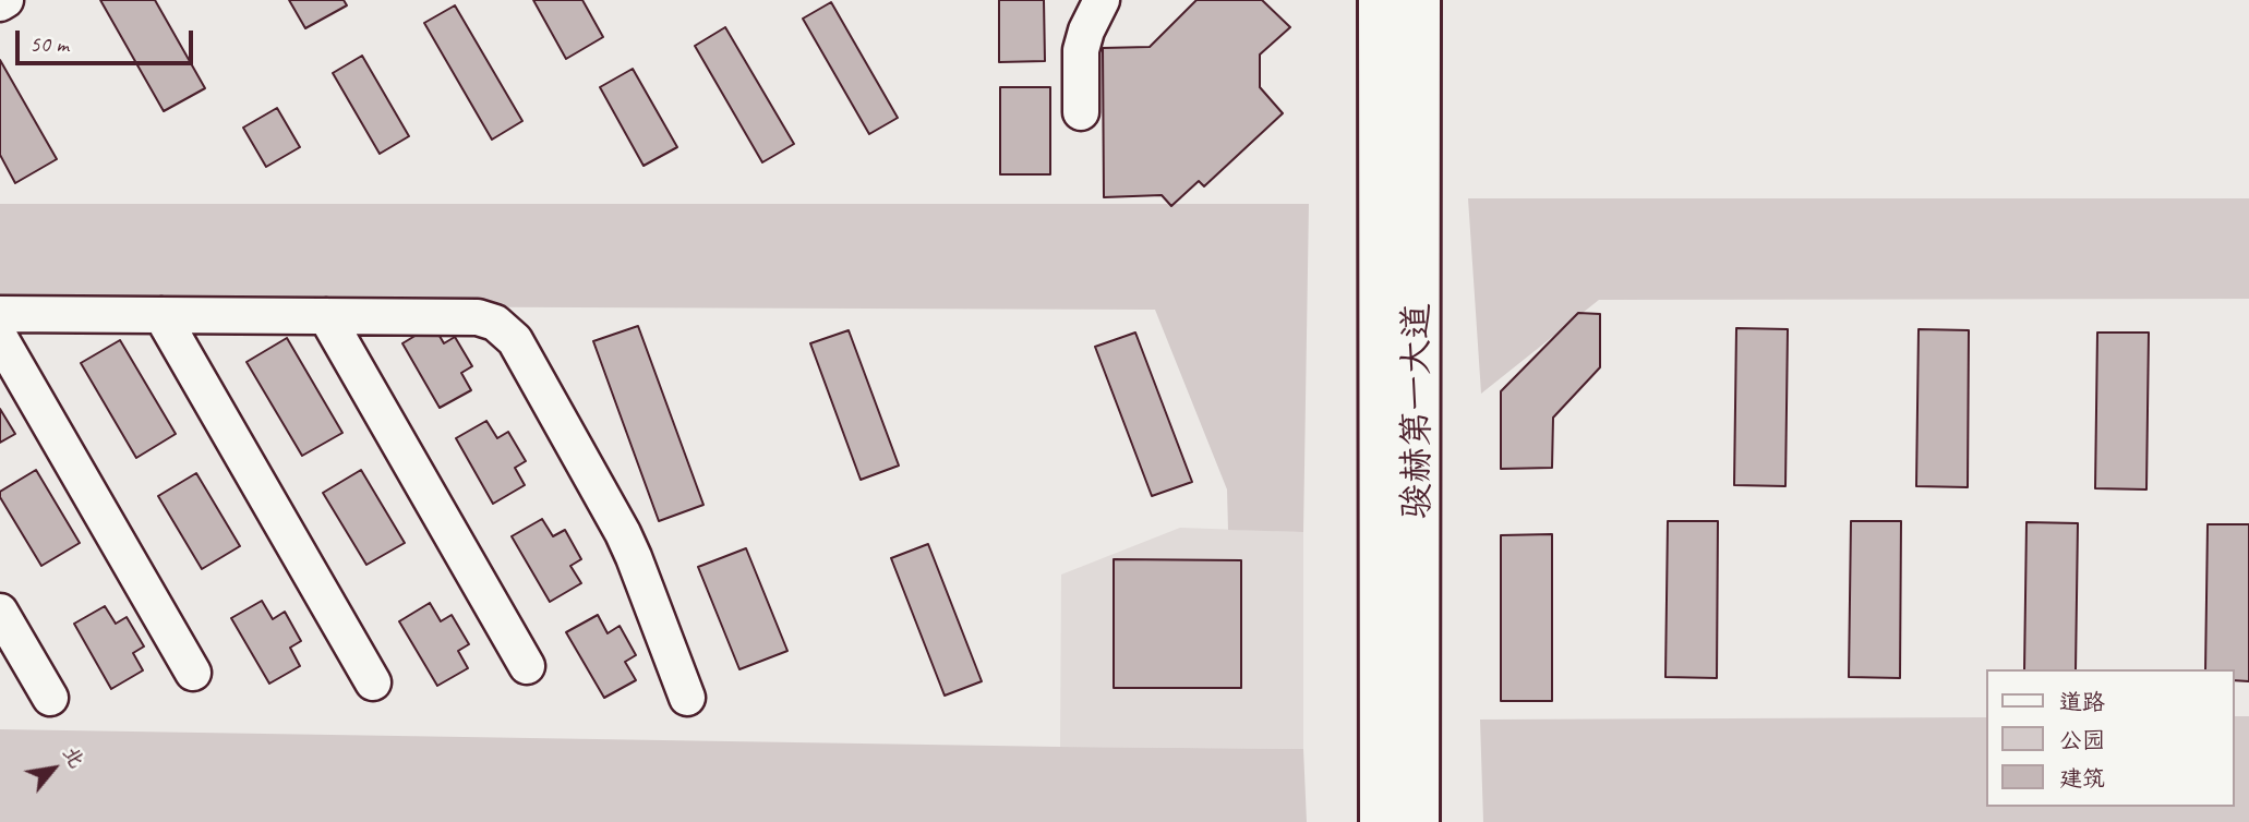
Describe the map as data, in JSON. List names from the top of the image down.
{
  "streets": {
    "main road": ["骏赫第一大道"]
  },
  "legend": ["道路", "公园", "建筑"],
  "scale_bar": "50 m",
  "north": "top right"
}
